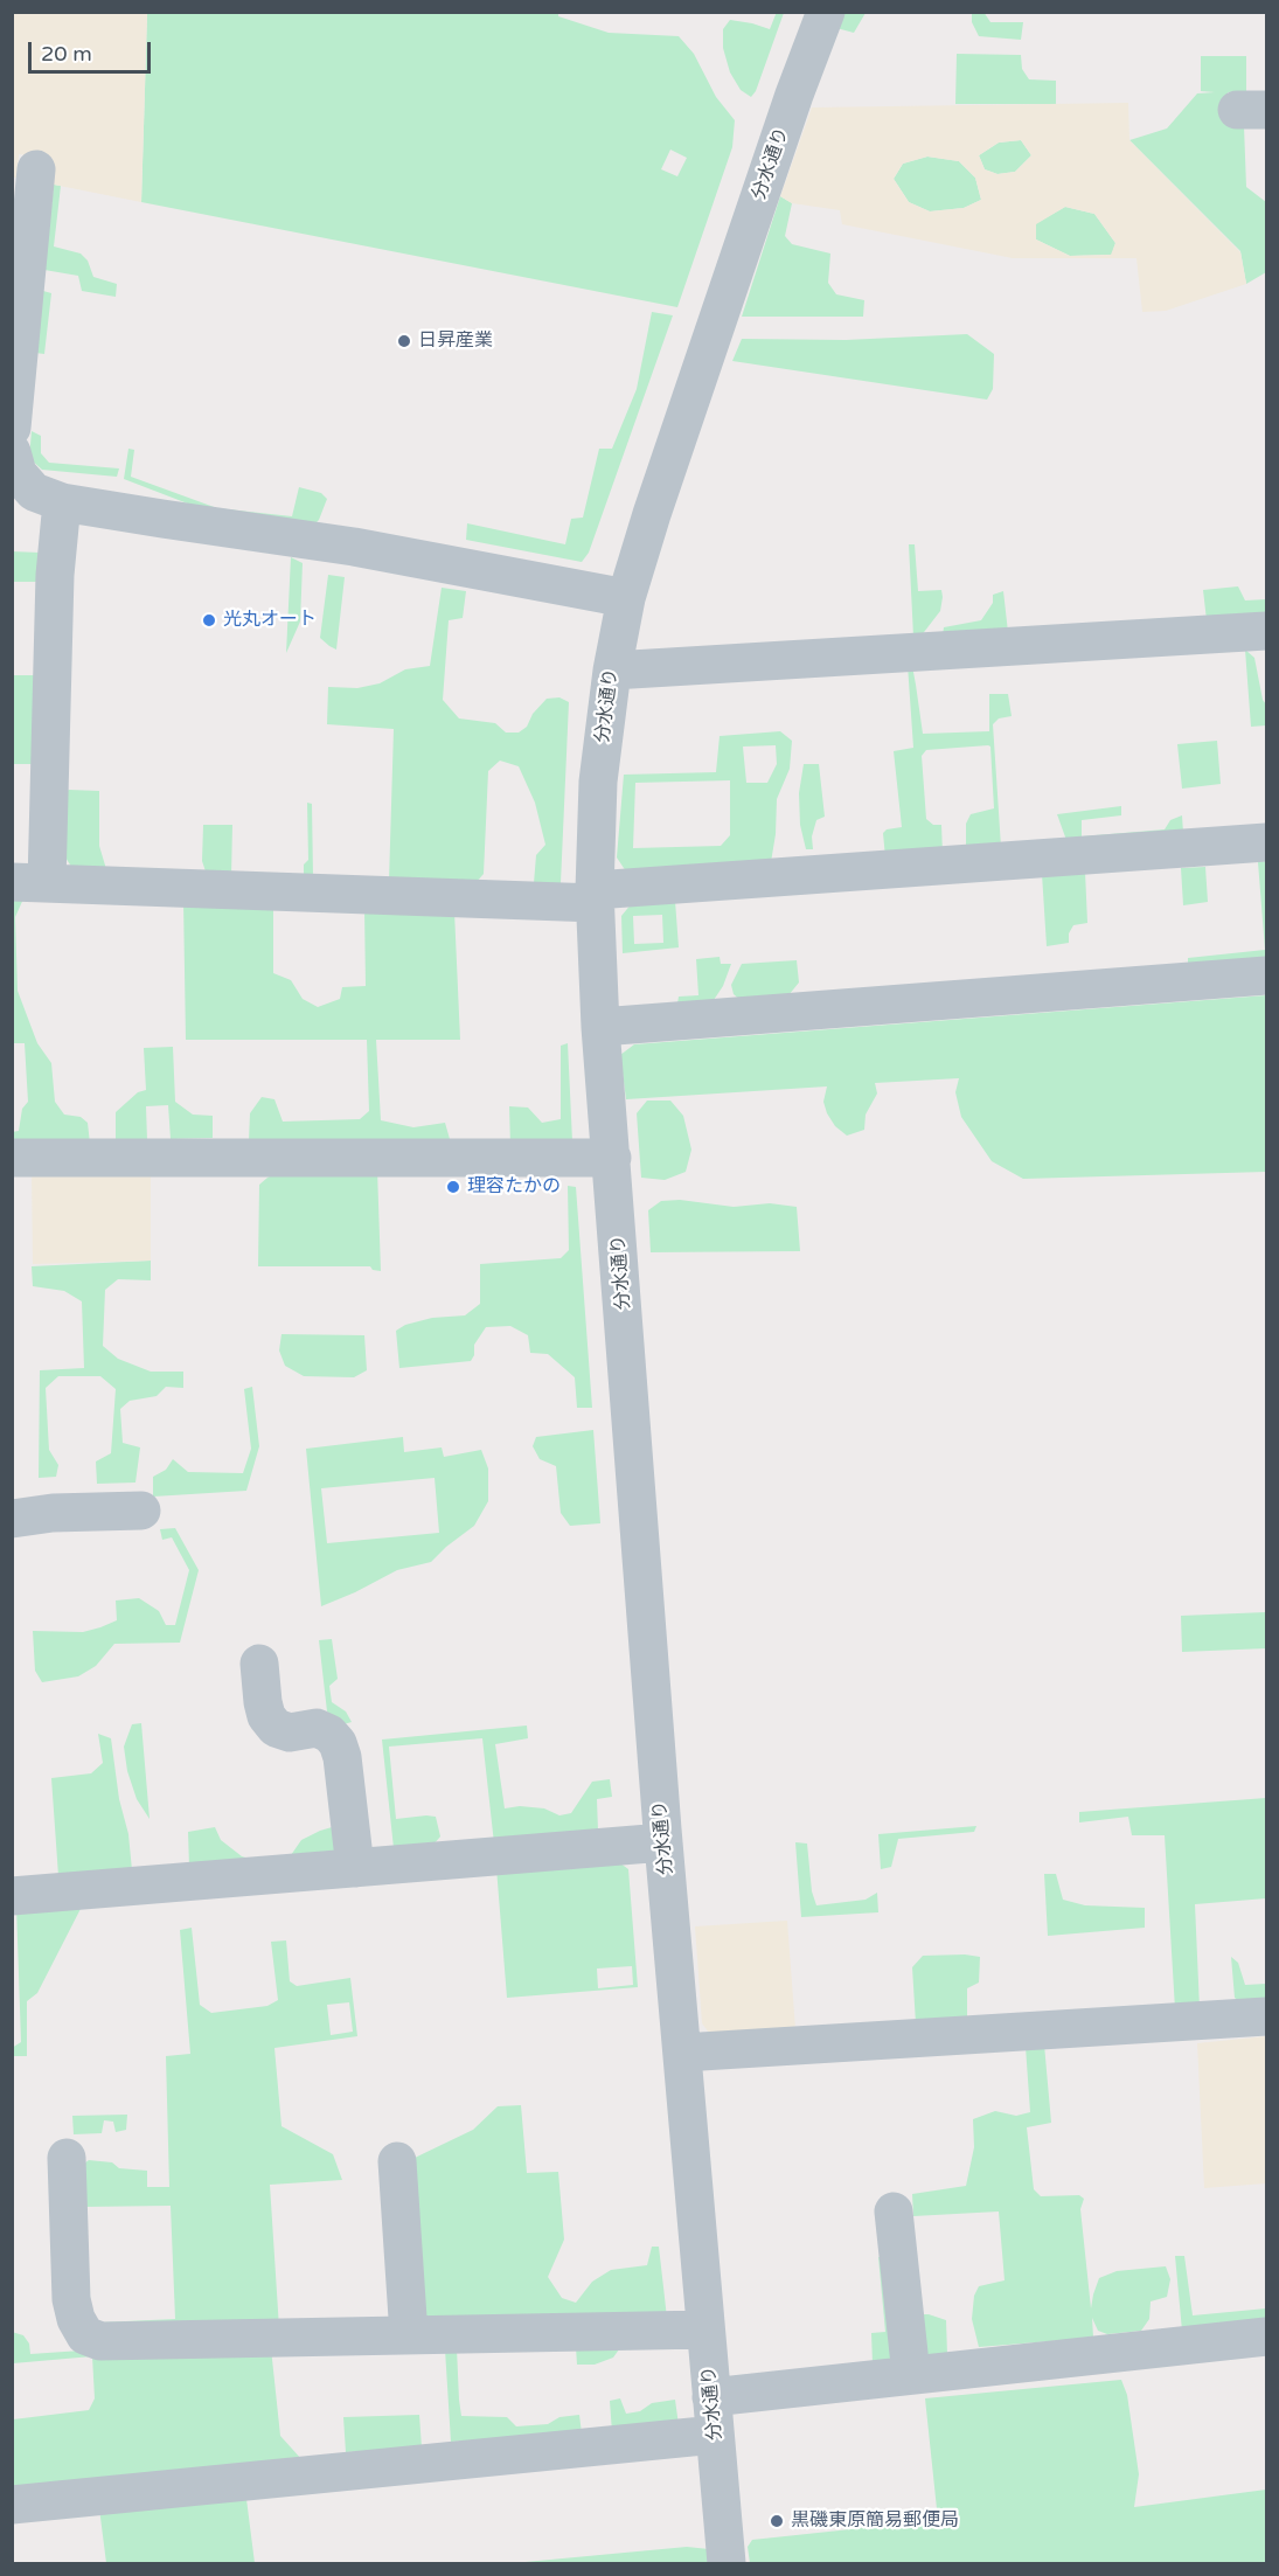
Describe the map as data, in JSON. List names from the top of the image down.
{
  "streets": {
    "street": ["分水通り"]
  },
  "places": [
    "日昇産業",
    "光丸オート",
    "理容たかの",
    "黒磯東原簡易郵便局"
  ],
  "scale_bar": "20 m"
}
